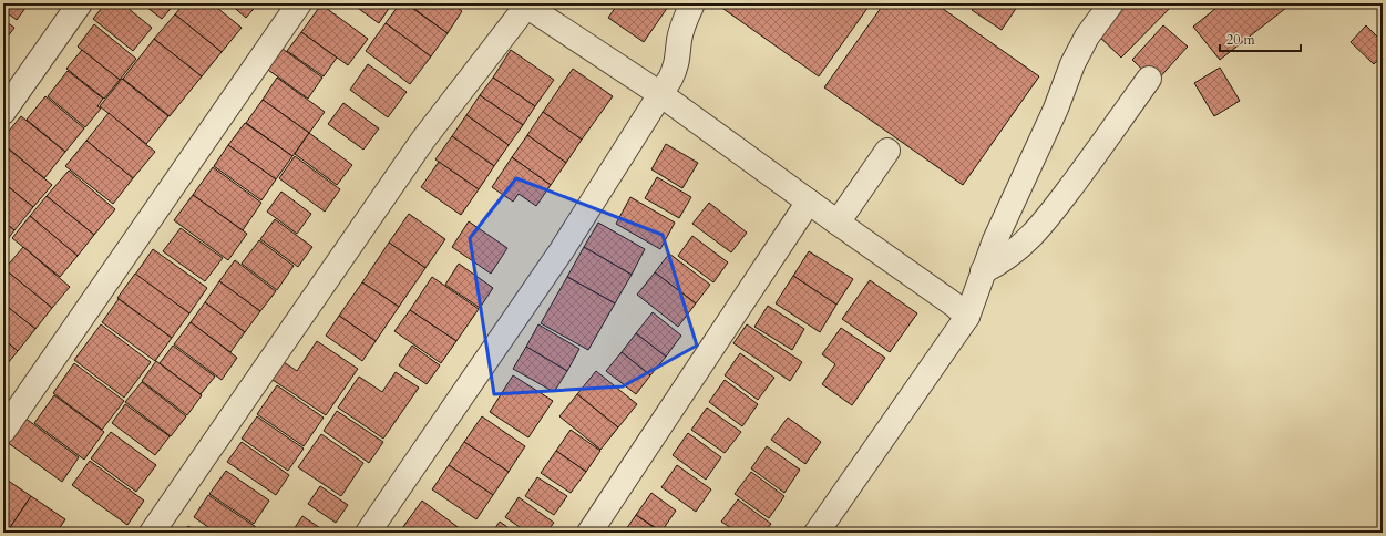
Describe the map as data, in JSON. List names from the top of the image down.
{
  "scale_bar": "20 m"
}
